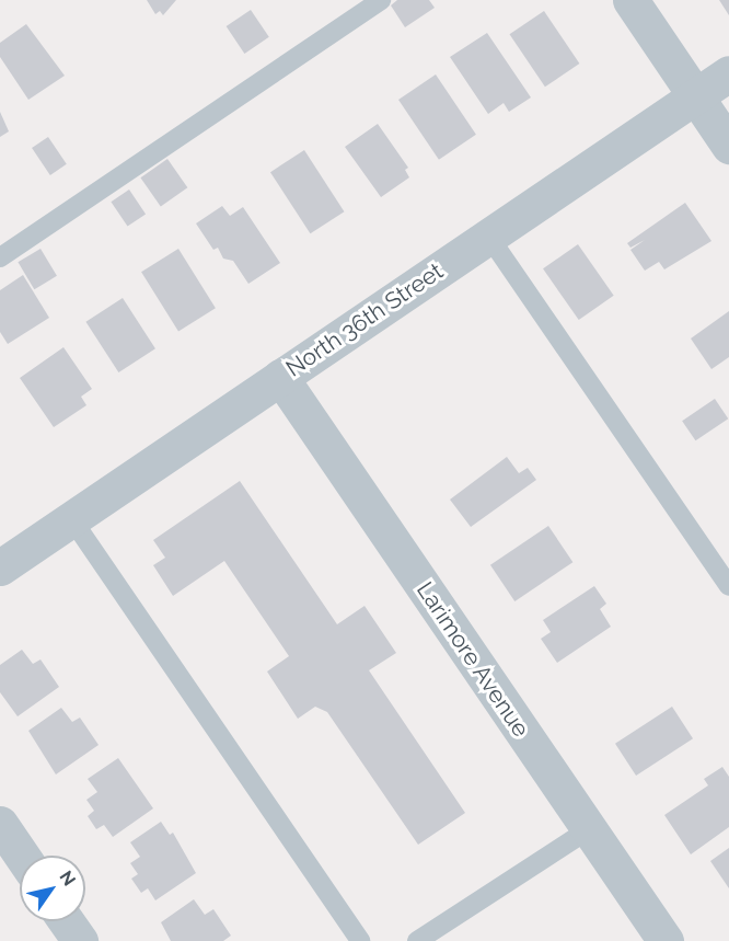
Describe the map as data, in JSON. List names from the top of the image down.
{
  "streets": {
    "street": ["North 36th Street", "Larimore Avenue"]
  },
  "crossings": [
    ["North 36th Street", "Larimore Avenue"]
  ],
  "north": "top right"
}
